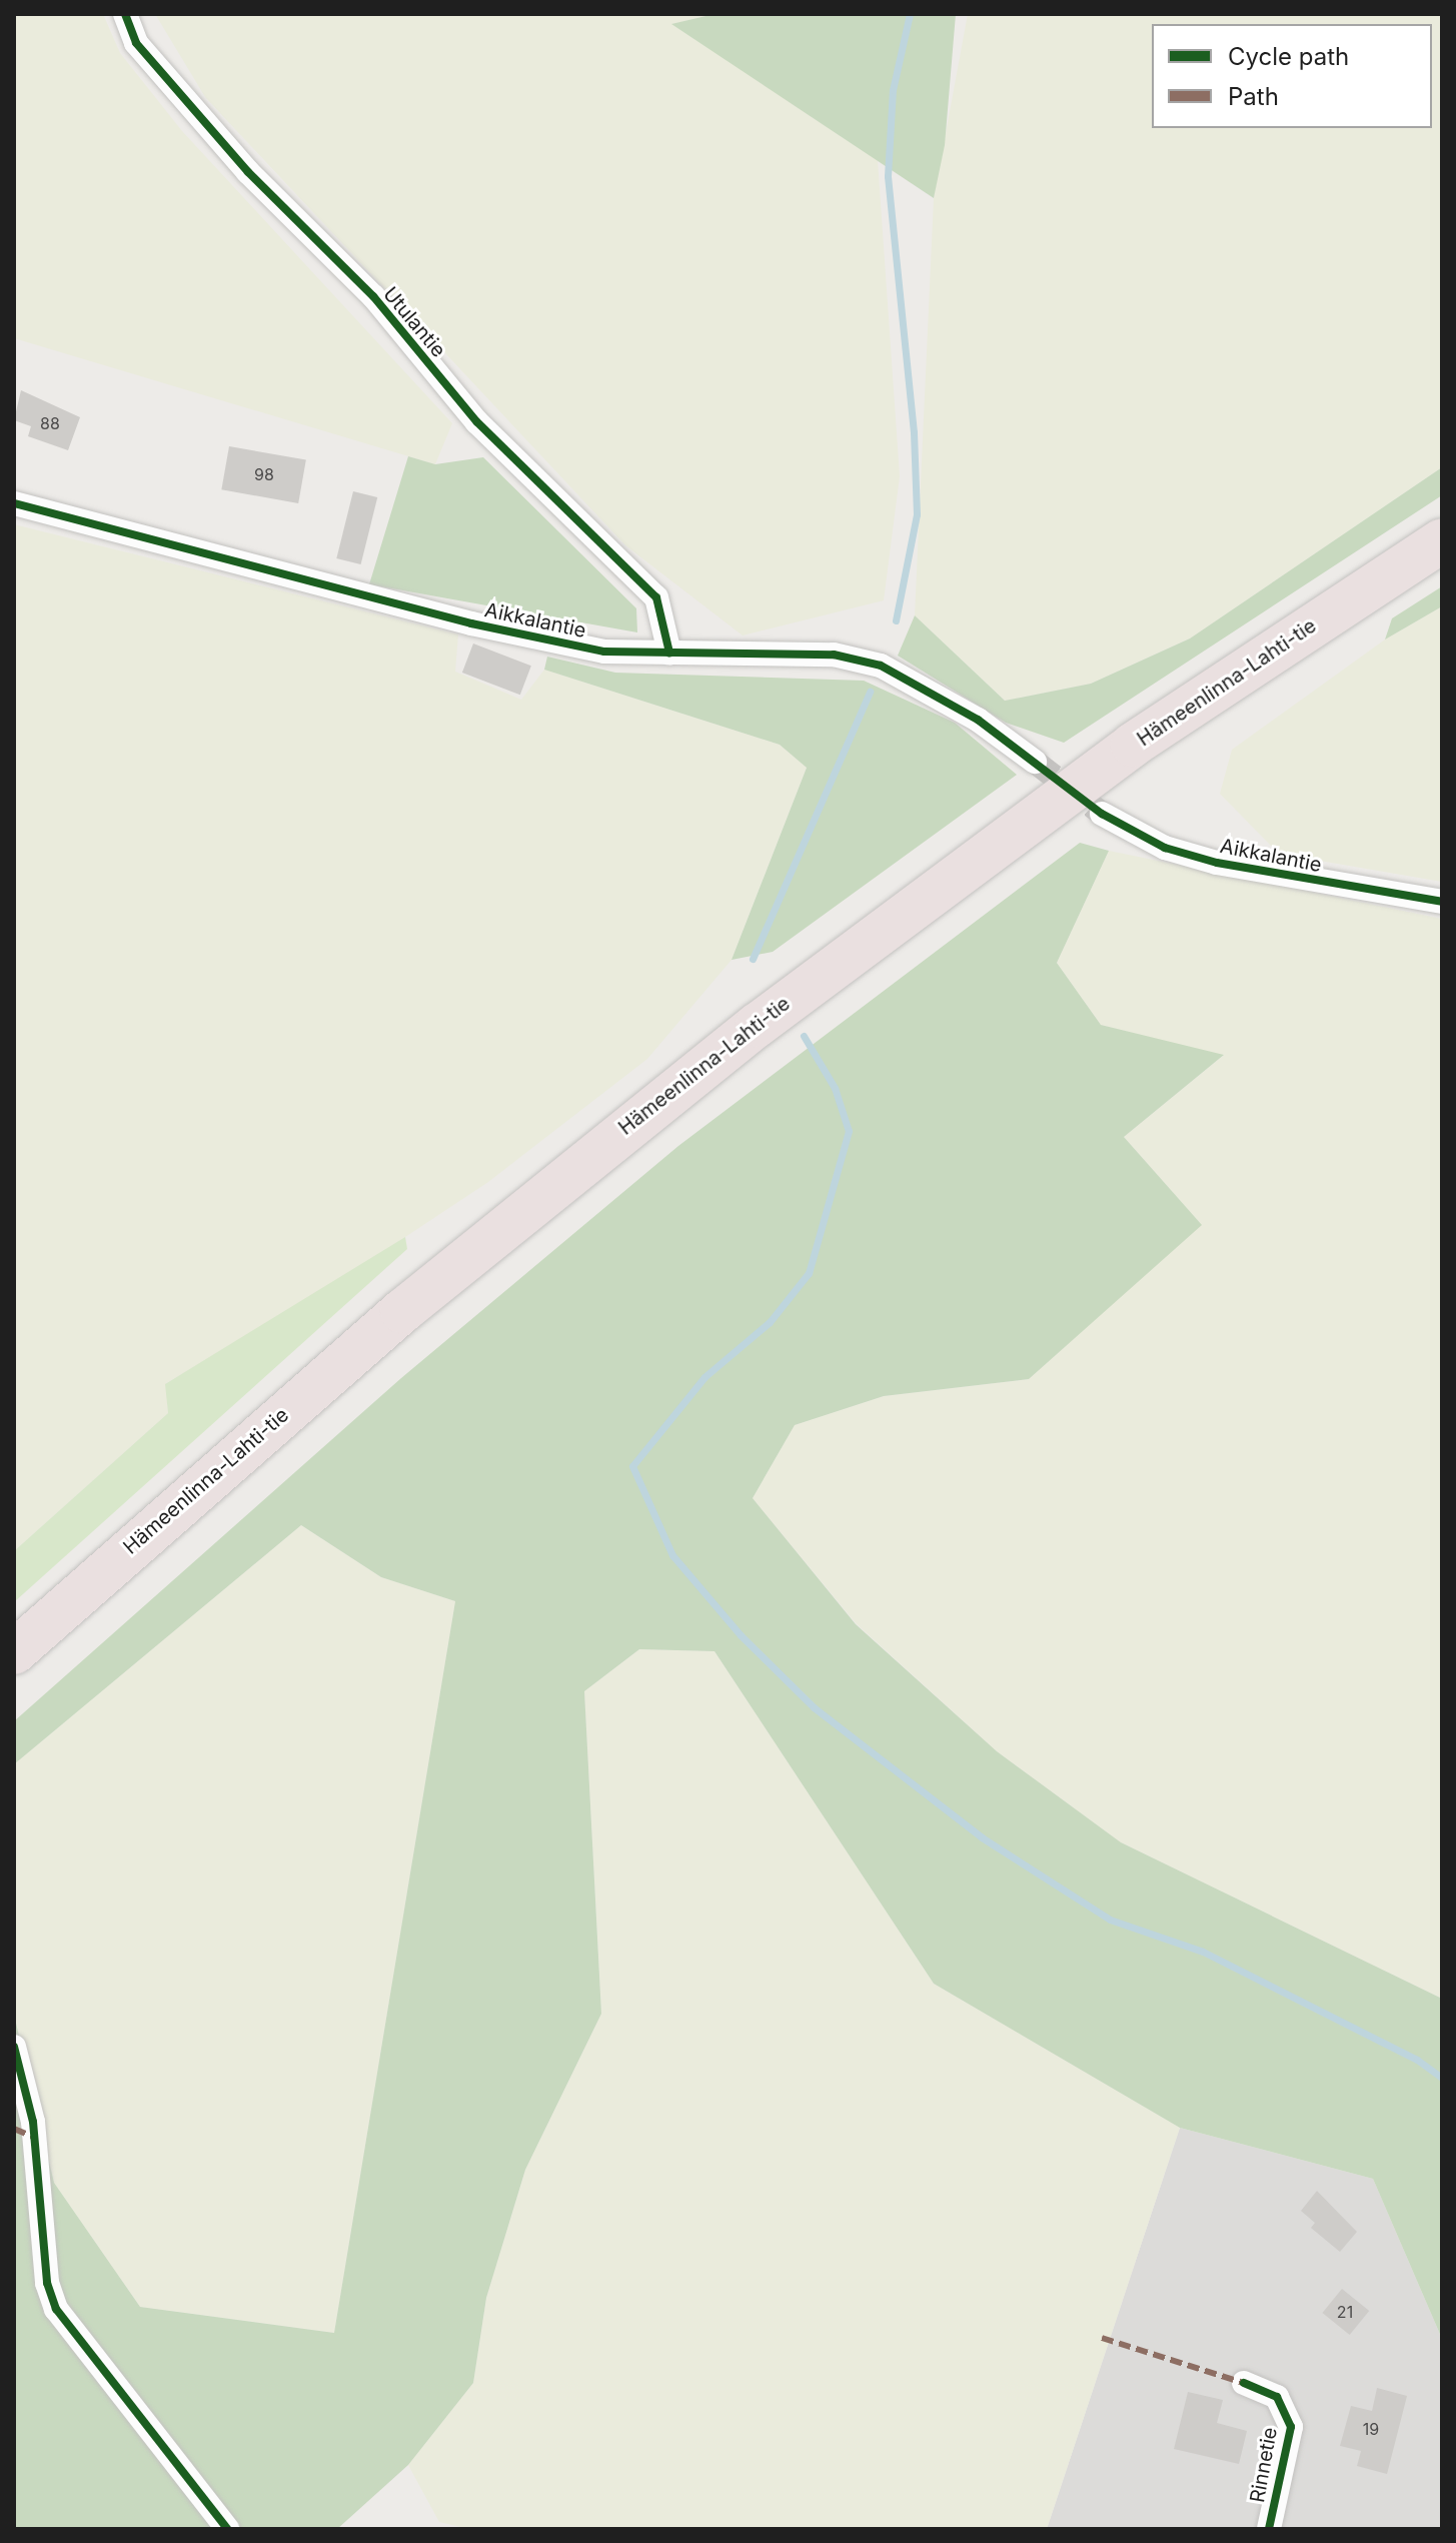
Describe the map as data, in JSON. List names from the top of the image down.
{
  "streets": {
    "highway": ["Hämeenlinna-Lahti-tie"],
    "street": ["Utulantie", "Aikkalantie", "Rinnetie"]
  },
  "crossings": [
    ["Utulantie", "Aikkalantie"]
  ],
  "house_numbers": [
    "88",
    "98",
    "21",
    "19"
  ],
  "legend": ["Cycle path", "Path"]
}
